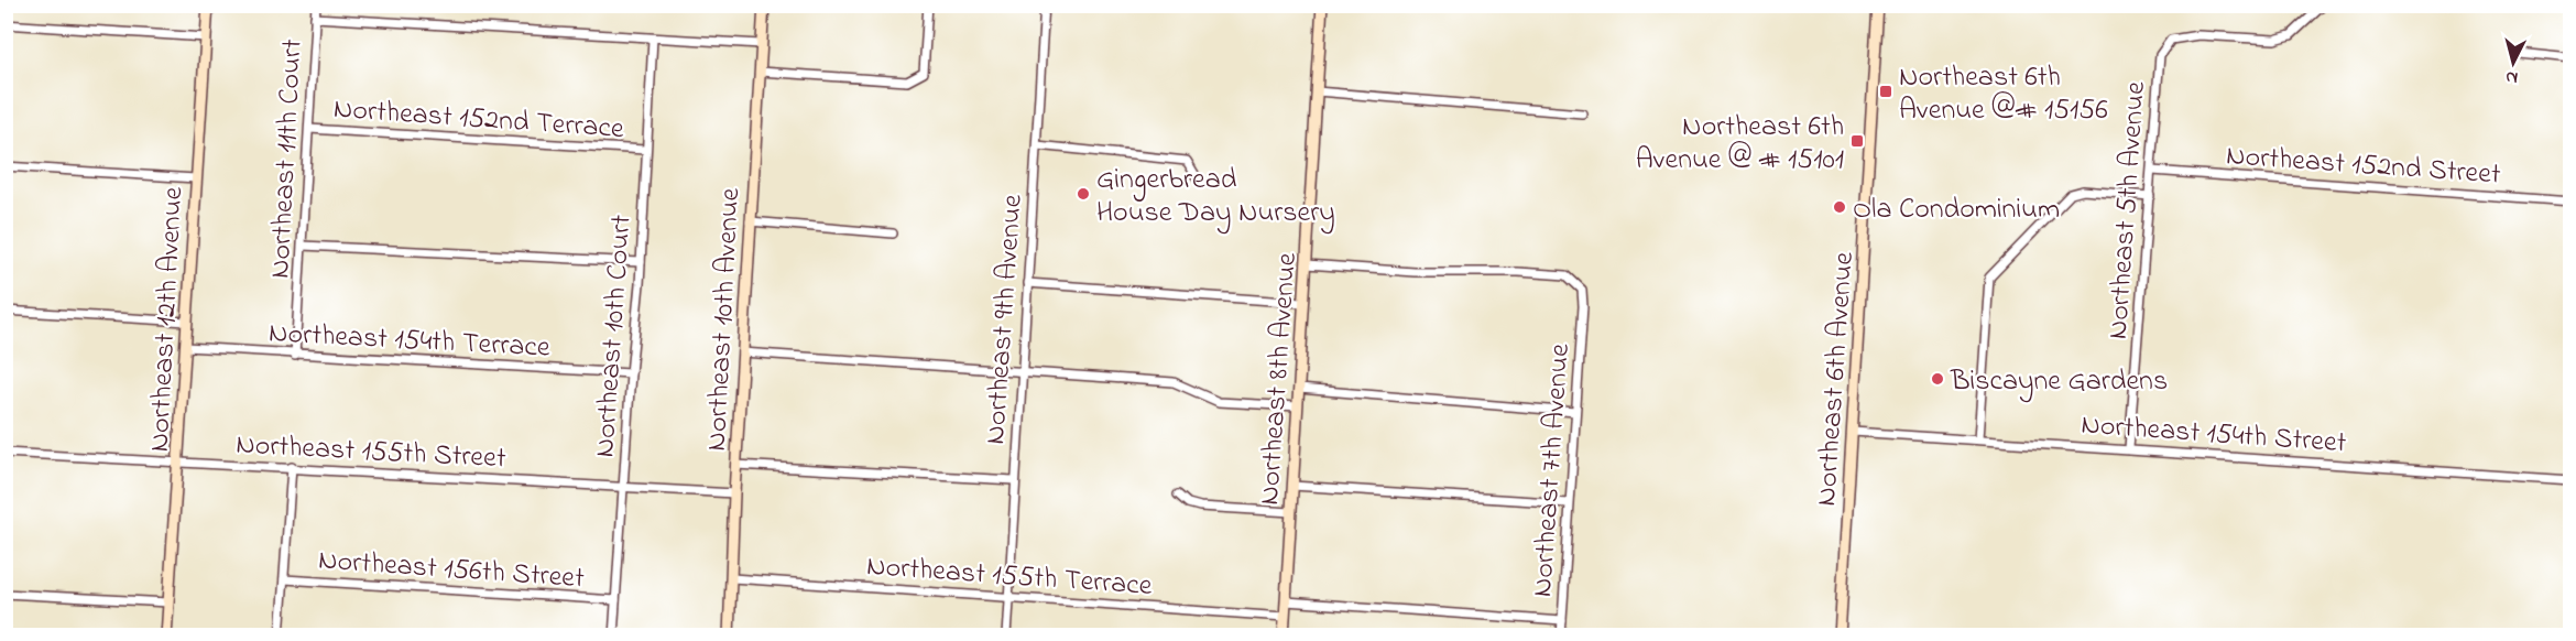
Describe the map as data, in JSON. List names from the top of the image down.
{
  "streets": {
    "street": [
      "Northeast 152nd Terrace",
      "Northeast 11th Court",
      "Northeast 152nd Street",
      "Northeast 5th Avenue",
      "Northeast 12th Avenue",
      "Northeast 10th Avenue",
      "Northeast 9th Avenue",
      "Northeast 10th Court",
      "Northeast 154th Terrace",
      "Northeast 8th Avenue",
      "Northeast 6th Avenue",
      "Northeast 154th Street",
      "Northeast 155th Street",
      "Northeast 7th Avenue",
      "Northeast 156th Street",
      "Northeast 155th Terrace"
    ]
  },
  "crossings": [
    ["Northeast 152nd Terrace", "Northeast 11th Court"],
    ["Northeast 152nd Terrace", "Northeast 10th Court"],
    ["Northeast 11th Court", "Northeast 154th Terrace"],
    ["Northeast 152nd Street", "Northeast 5th Avenue"],
    ["Northeast 5th Avenue", "Northeast 154th Street"],
    ["Northeast 12th Avenue", "Northeast 154th Terrace"],
    ["Northeast 12th Avenue", "Northeast 155th Street"],
    ["Northeast 10th Avenue", "Northeast 155th Street"],
    ["Northeast 10th Avenue", "Northeast 155th Terrace"],
    ["Northeast 9th Avenue", "Northeast 155th Terrace"],
    ["Northeast 10th Court", "Northeast 154th Terrace"],
    ["Northeast 10th Court", "Northeast 155th Street"],
    ["Northeast 10th Court", "Northeast 156th Street"],
    ["Northeast 8th Avenue", "Northeast 7th Avenue"],
    ["Northeast 8th Avenue", "Northeast 155th Terrace"],
    ["Northeast 6th Avenue", "Northeast 154th Street"]
  ],
  "places": {
    "transit": ["Northeast 6th Avenue @# 15156", "Northeast 6th Avenue @ # 15101"],
    "other": ["Gingerbread House Day Nursery", "Ola Condominium", "Biscayne Gardens"]
  },
  "north": "bottom"
}
